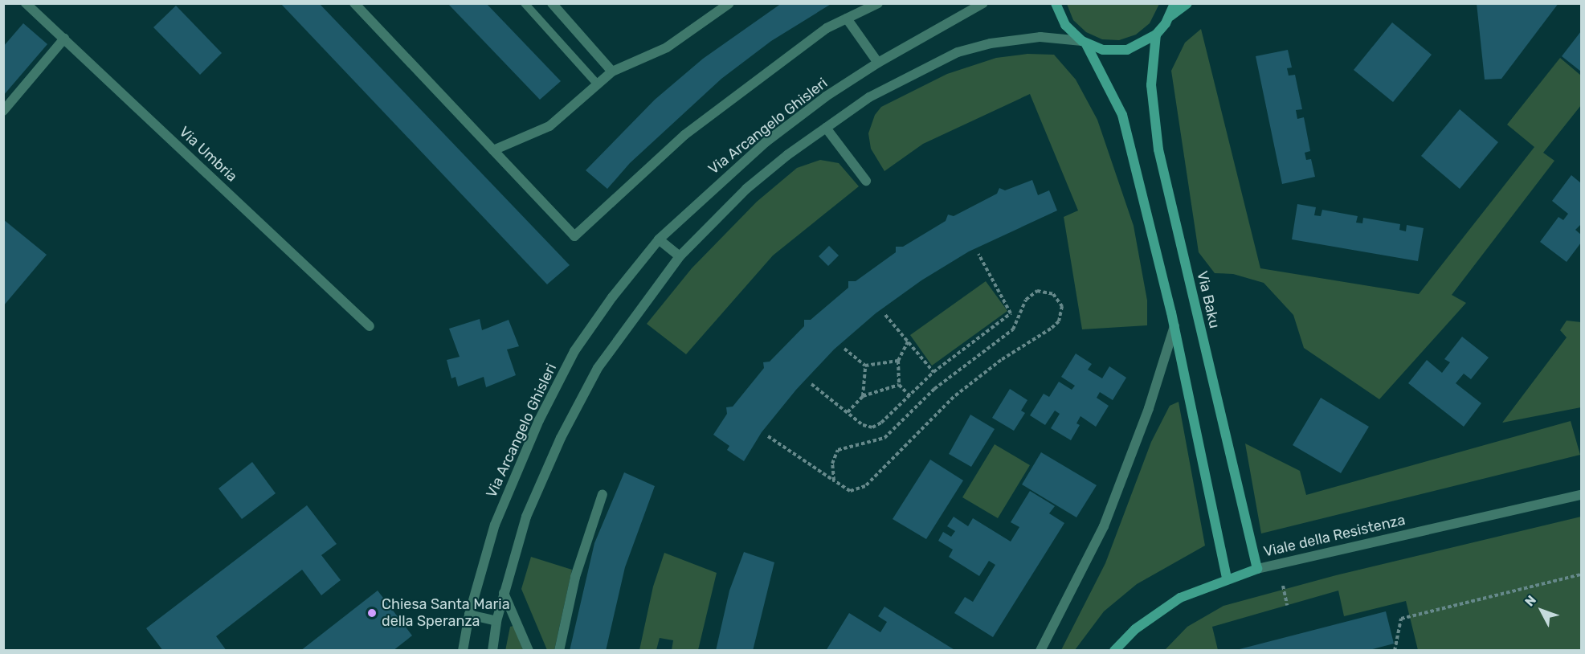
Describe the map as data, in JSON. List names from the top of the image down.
{
  "streets": {
    "main road": ["Via Baku", "Viale della Resistenza"],
    "street": ["Via Arcangelo Ghisleri", "Via Umbria"]
  },
  "crossings": [
    ["Via Baku", "Viale della Resistenza"]
  ],
  "places": ["Chiesa Santa Maria della Speranza"],
  "north": "top left"
}
